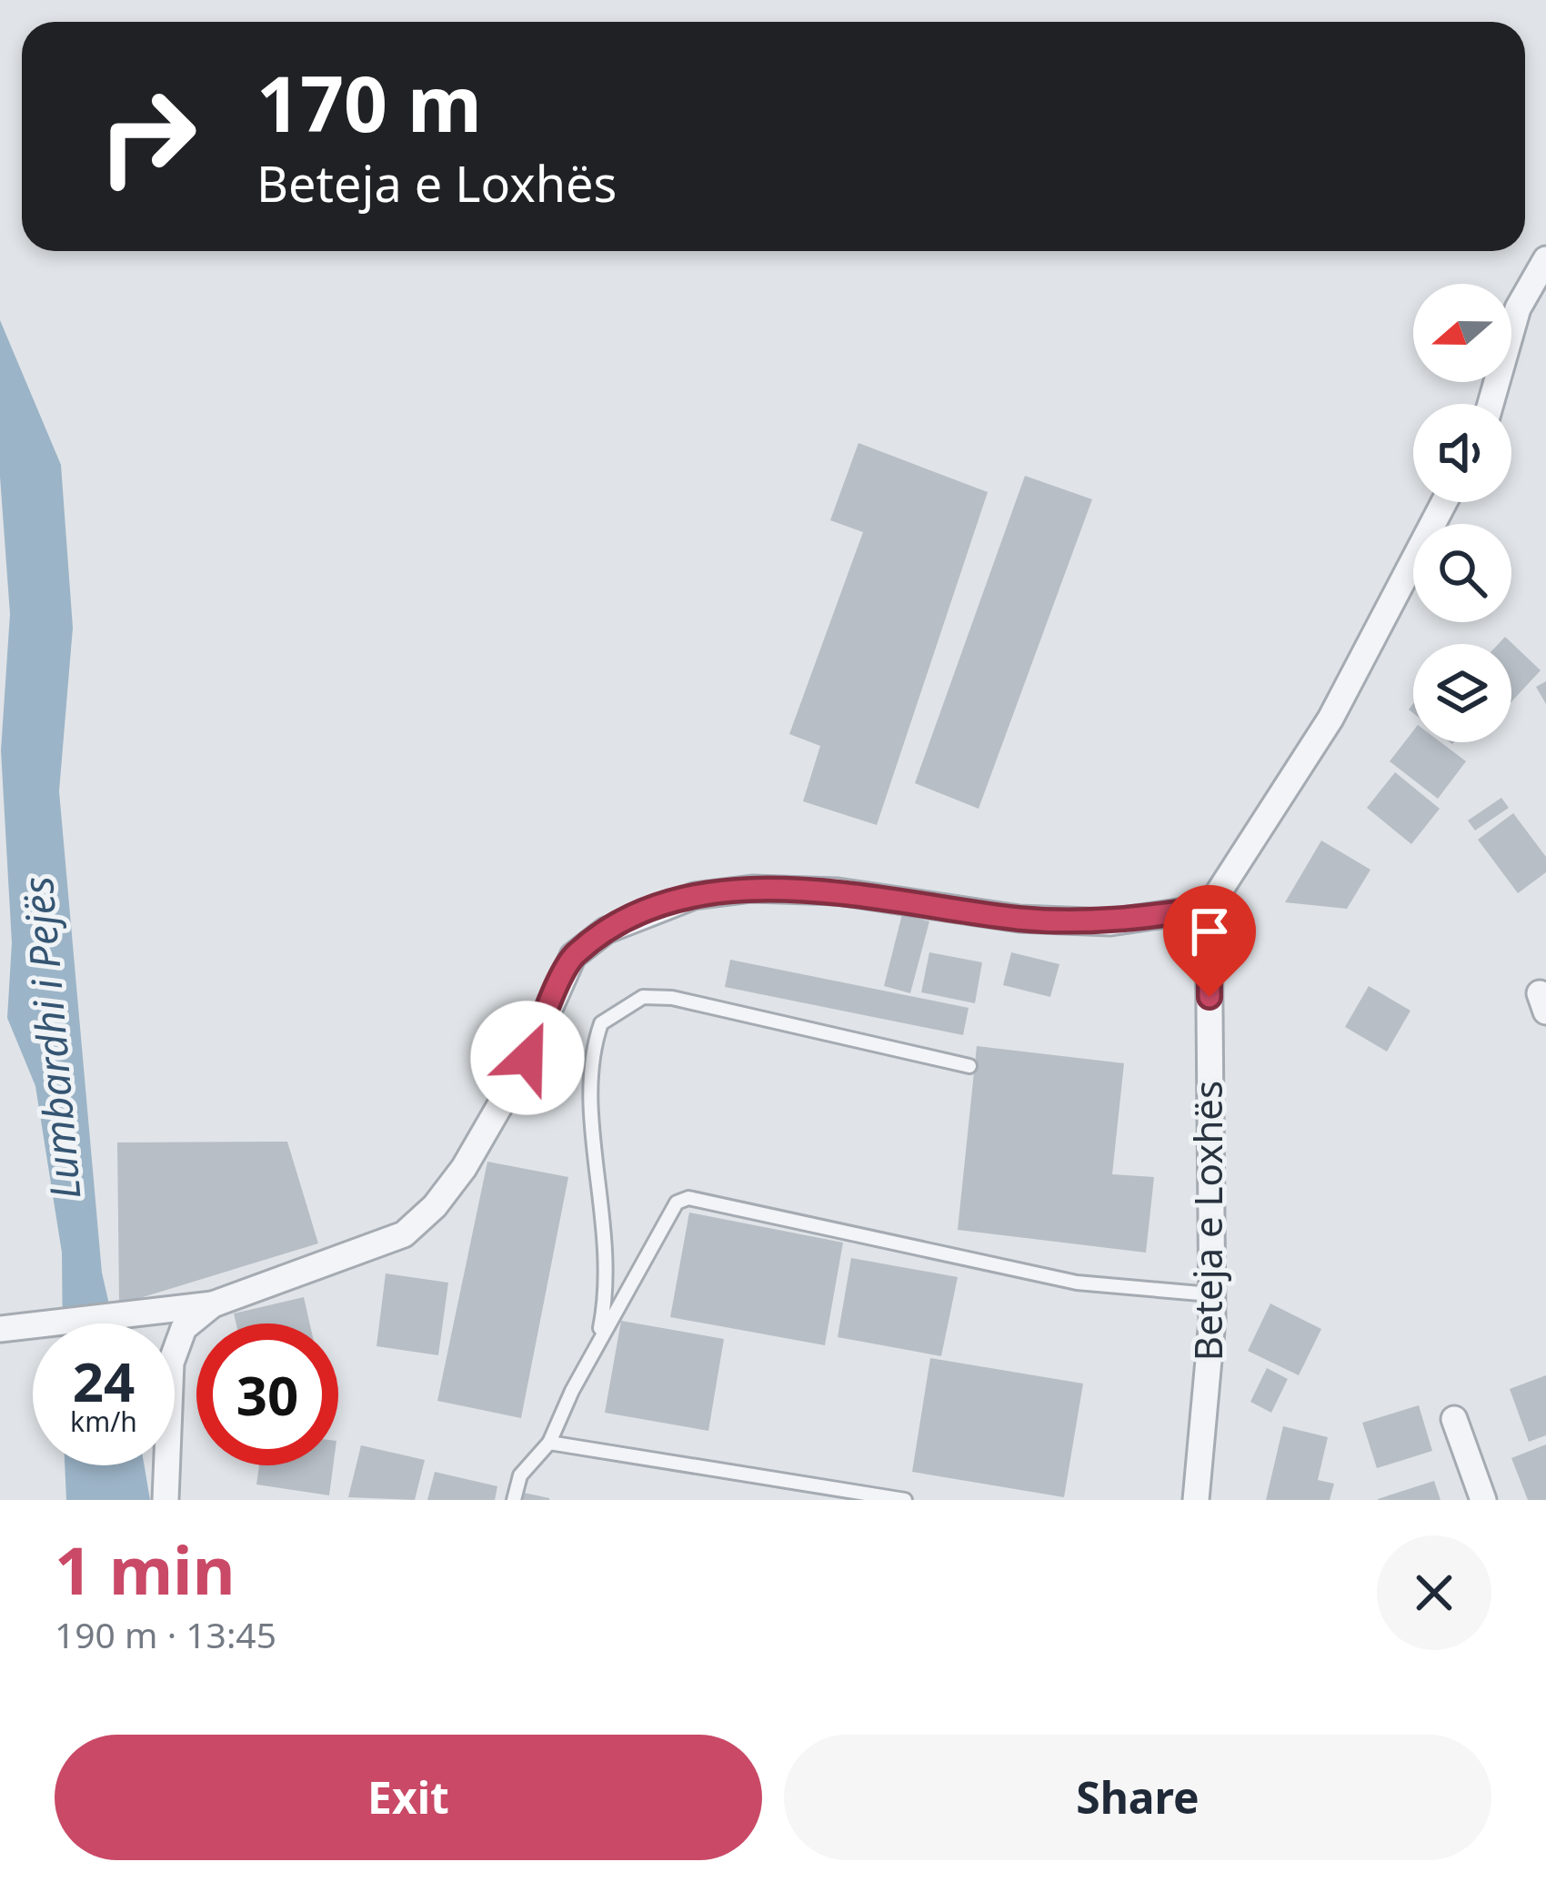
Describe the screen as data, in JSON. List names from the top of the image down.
{
  "streets": {
    "street": ["Beteja e Loxhës"]
  },
  "water": ["Lumbardhi i Pejës"],
  "north": "left",
  "page": {
    "turn": ["170 m", "Beteja e Loxhës"],
    "speed": "24 km/h",
    "limit": "30",
    "heading": ["1 min", "190 m · 13:45"],
    "buttons": ["Exit", "Share"]
  }
}
